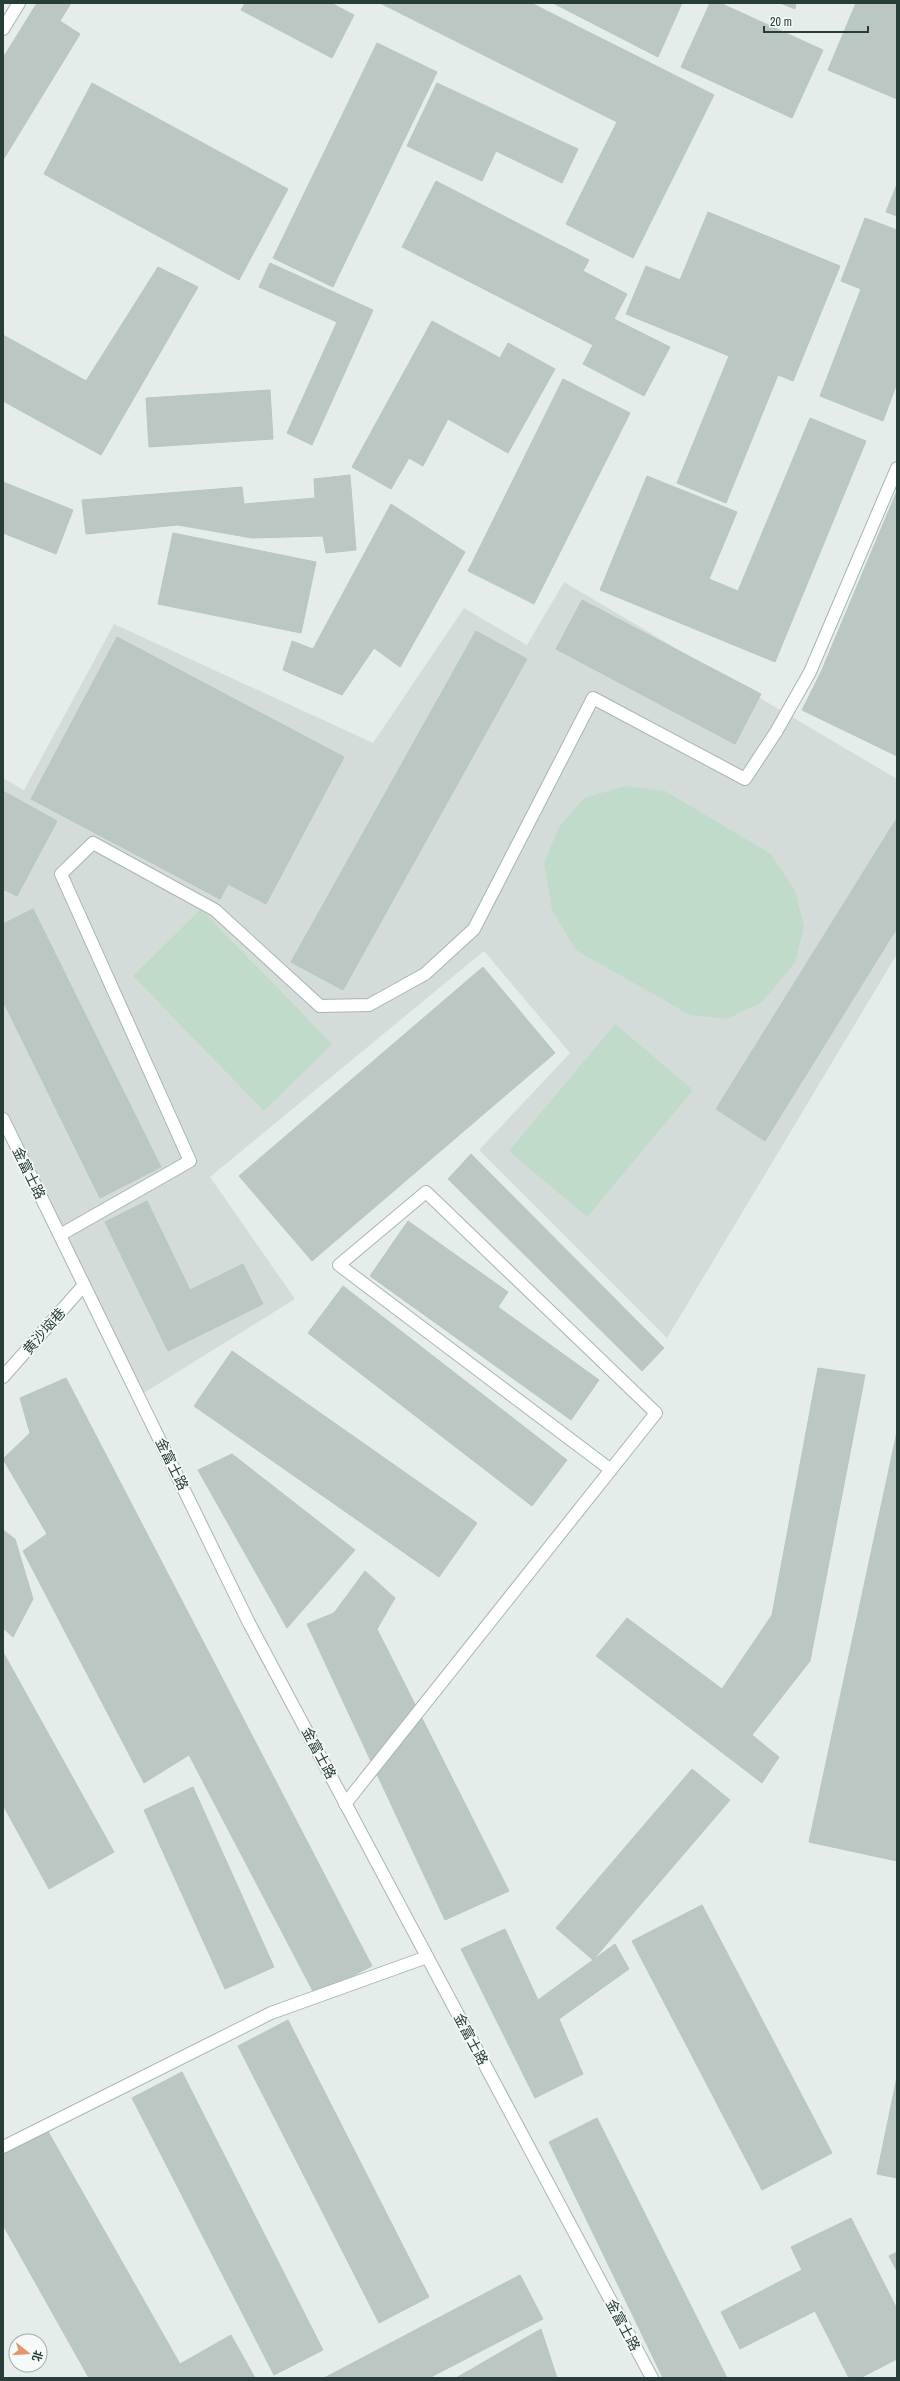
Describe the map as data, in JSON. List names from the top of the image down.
{
  "streets": {
    "street": ["金富士路", "黄沙垴巷"]
  },
  "crossings": [
    ["金富士路", "黄沙垴巷"]
  ],
  "scale_bar": "20 m",
  "north": "right"
}
